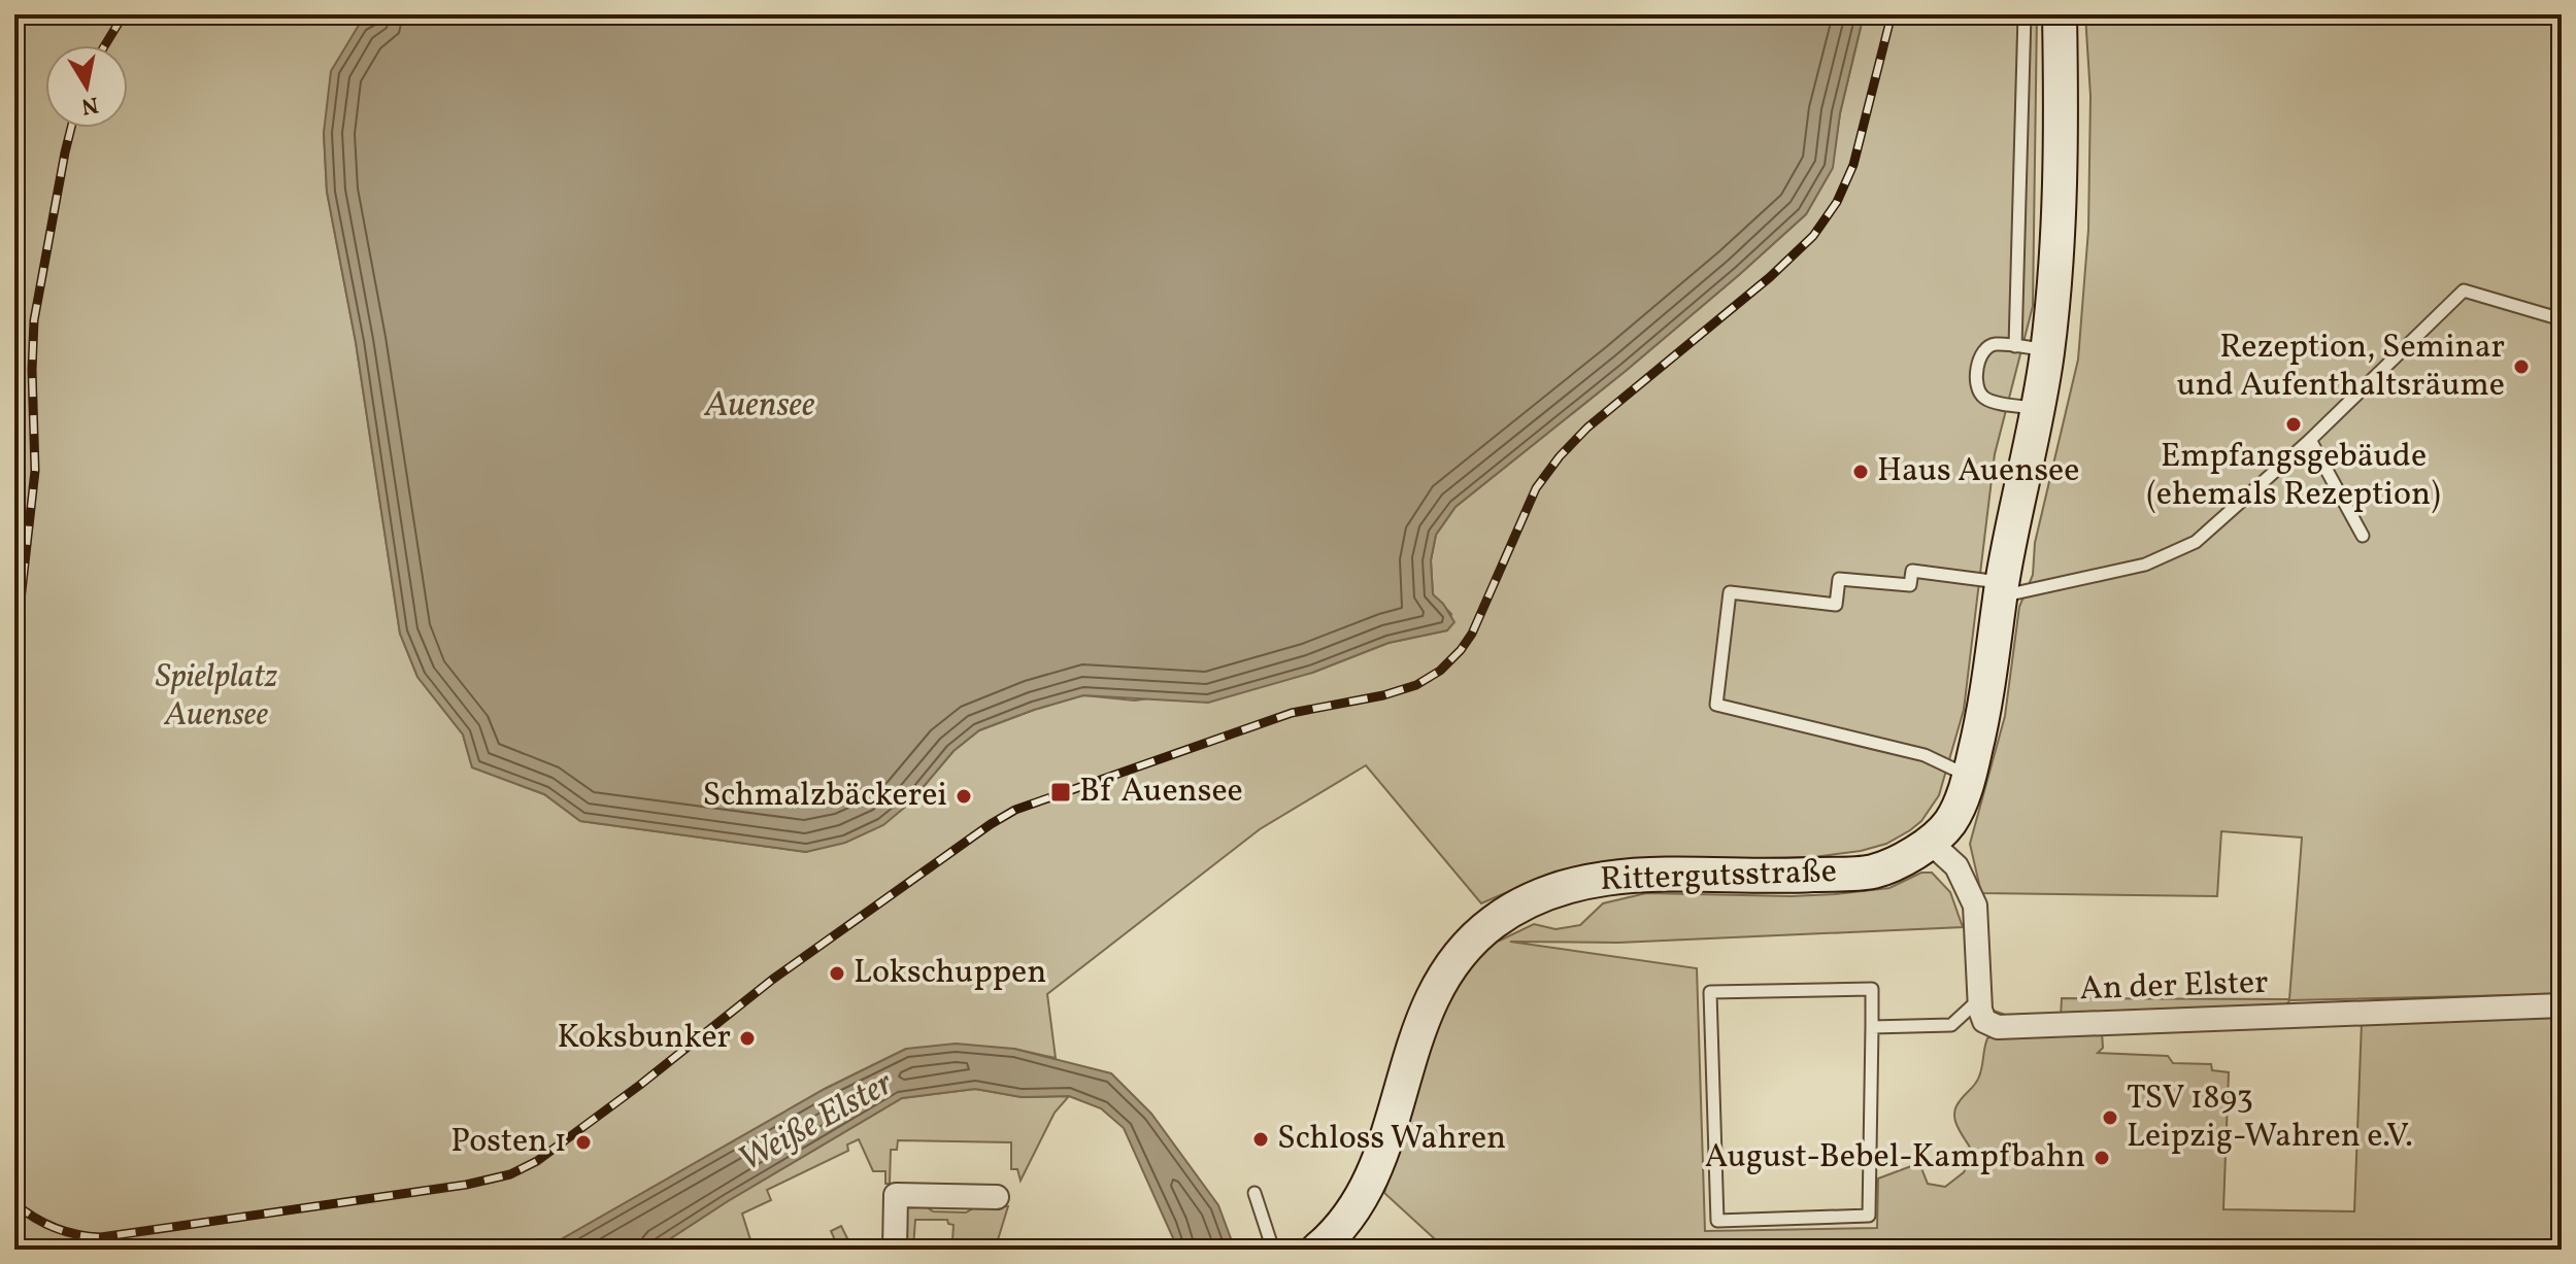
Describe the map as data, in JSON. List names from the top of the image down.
{
  "streets": {
    "main road": ["Rittergutsstraße"],
    "street": ["An der Elster"]
  },
  "water": ["Auensee", "Weiße Elster"],
  "parks": ["Spielplatz Auensee"],
  "places": {
    "other": [
      "Rezeption, Seminar und Aufenthaltsräume",
      "Empfangsgebäude (ehemals Rezeption)",
      "Haus Auensee",
      "Schmalzbäckerei",
      "Lokschuppen",
      "Koksbunker",
      "TSV 1893 Leipzig-Wahren e.V.",
      "Schloss Wahren",
      "Posten 1",
      "August-Bebel-Kampfbahn"
    ],
    "transit": ["Bf Auensee"]
  },
  "north": "bottom"
}
